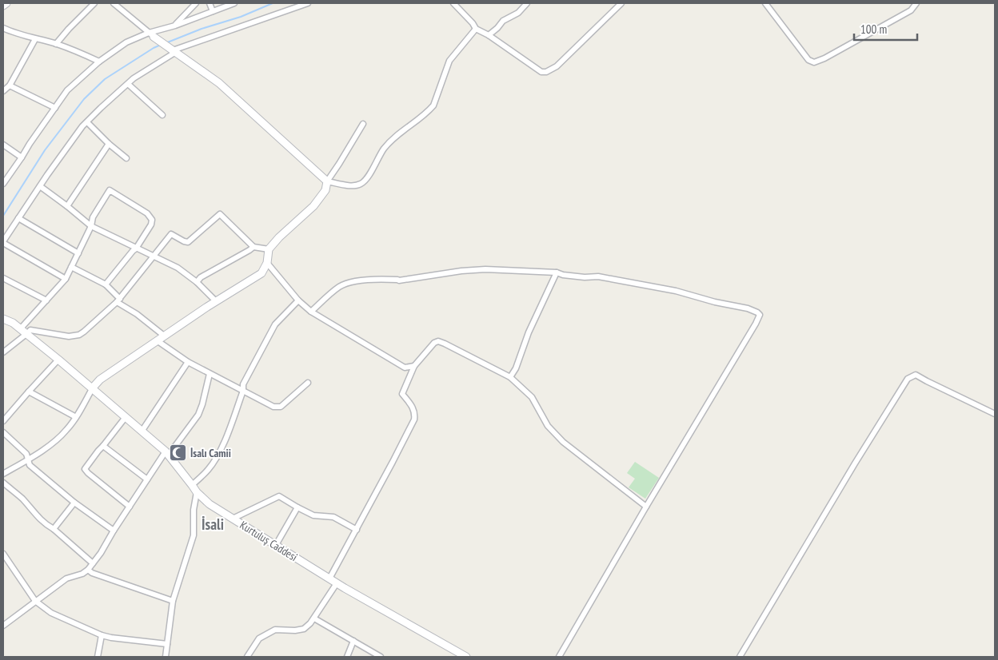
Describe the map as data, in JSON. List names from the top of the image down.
{
  "streets": {
    "main road": ["Kurtuluş Caddesi"]
  },
  "districts": ["İsali"],
  "places": {
    "mosque": ["İsalı Camii"]
  },
  "scale_bar": "100 m"
}
